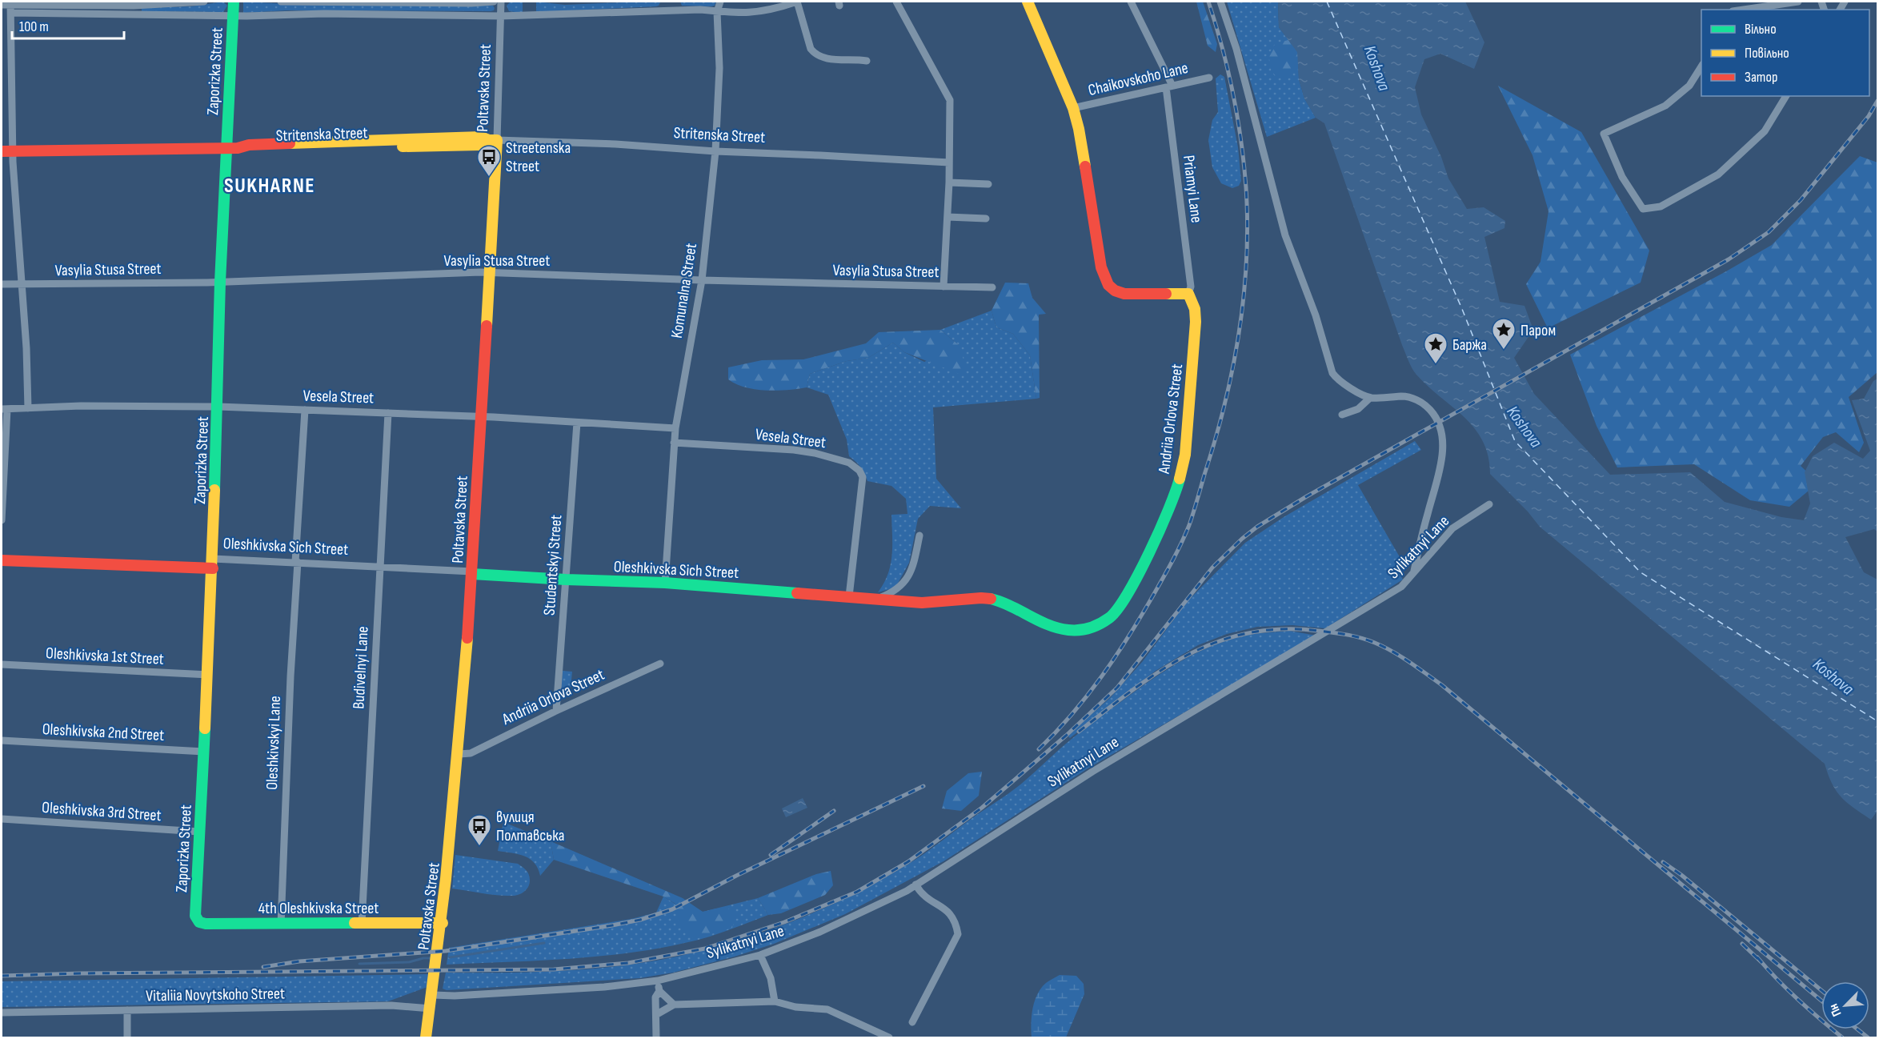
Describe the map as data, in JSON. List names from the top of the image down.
{
  "streets": {
    "street": [
      "Zaporizka Street",
      "Chaikovskoho Lane",
      "Poltavska Street",
      "Stritenska Street",
      "Priamyi Lane",
      "Vasylia Stusa Street",
      "Komunalna Street",
      "Vesela Street",
      "Andriia Orlova Street",
      "Oleshkivska Sich Street",
      "Sylikatnyi Lane",
      "Studentskyi Street",
      "Oleshkivska 1st Street",
      "Budivelnyi Lane",
      "Oleshkivska 2nd Street",
      "Oleshkivskyi Lane",
      "Oleshkivska 3rd Street",
      "4th Oleshkivska Street",
      "Vitaliia Novytskoho Street"
    ]
  },
  "crossings": [
    ["Zaporizka Street", "Stritenska Street"],
    ["Zaporizka Street", "Vasylia Stusa Street"],
    ["Zaporizka Street", "Vesela Street"],
    ["Zaporizka Street", "Oleshkivska Sich Street"],
    ["Zaporizka Street", "Oleshkivska 1st Street"],
    ["Zaporizka Street", "Oleshkivska 2nd Street"],
    ["Zaporizka Street", "Oleshkivska 3rd Street"],
    ["Zaporizka Street", "4th Oleshkivska Street"],
    ["Chaikovskoho Lane", "Priamyi Lane"],
    ["Poltavska Street", "Stritenska Street"],
    ["Poltavska Street", "Vasylia Stusa Street"],
    ["Poltavska Street", "Vesela Street"],
    ["Poltavska Street", "Andriia Orlova Street"],
    ["Poltavska Street", "Oleshkivska Sich Street"],
    ["Poltavska Street", "4th Oleshkivska Street"],
    ["Poltavska Street", "Vitaliia Novytskoho Street"],
    ["Stritenska Street", "Komunalna Street"],
    ["Priamyi Lane", "Andriia Orlova Street"],
    ["Vasylia Stusa Street", "Komunalna Street"],
    ["Komunalna Street", "Vesela Street"],
    ["Komunalna Street", "Oleshkivska Sich Street"],
    ["Vesela Street", "Oleshkivska Sich Street"],
    ["Vesela Street", "Studentskyi Street"],
    ["Vesela Street", "Budivelnyi Lane"],
    ["Vesela Street", "Oleshkivskyi Lane"],
    ["Andriia Orlova Street", "Oleshkivska Sich Street"],
    ["Andriia Orlova Street", "Studentskyi Street"],
    ["Oleshkivska Sich Street", "Studentskyi Street"],
    ["Oleshkivska Sich Street", "Budivelnyi Lane"],
    ["Oleshkivska Sich Street", "Oleshkivskyi Lane"],
    ["Budivelnyi Lane", "4th Oleshkivska Street"],
    ["Oleshkivskyi Lane", "4th Oleshkivska Street"]
  ],
  "districts": ["SUKHARNE"],
  "water": ["Koshova"],
  "places": {
    "bus stop": ["Streetenska Street", "вулиця Полтавська"],
    "place": ["Паром", "Баржа"]
  },
  "legend": ["Вільно", "Повільно", "Затор"],
  "scale_bar": "100 m",
  "north": "bottom left"
}
